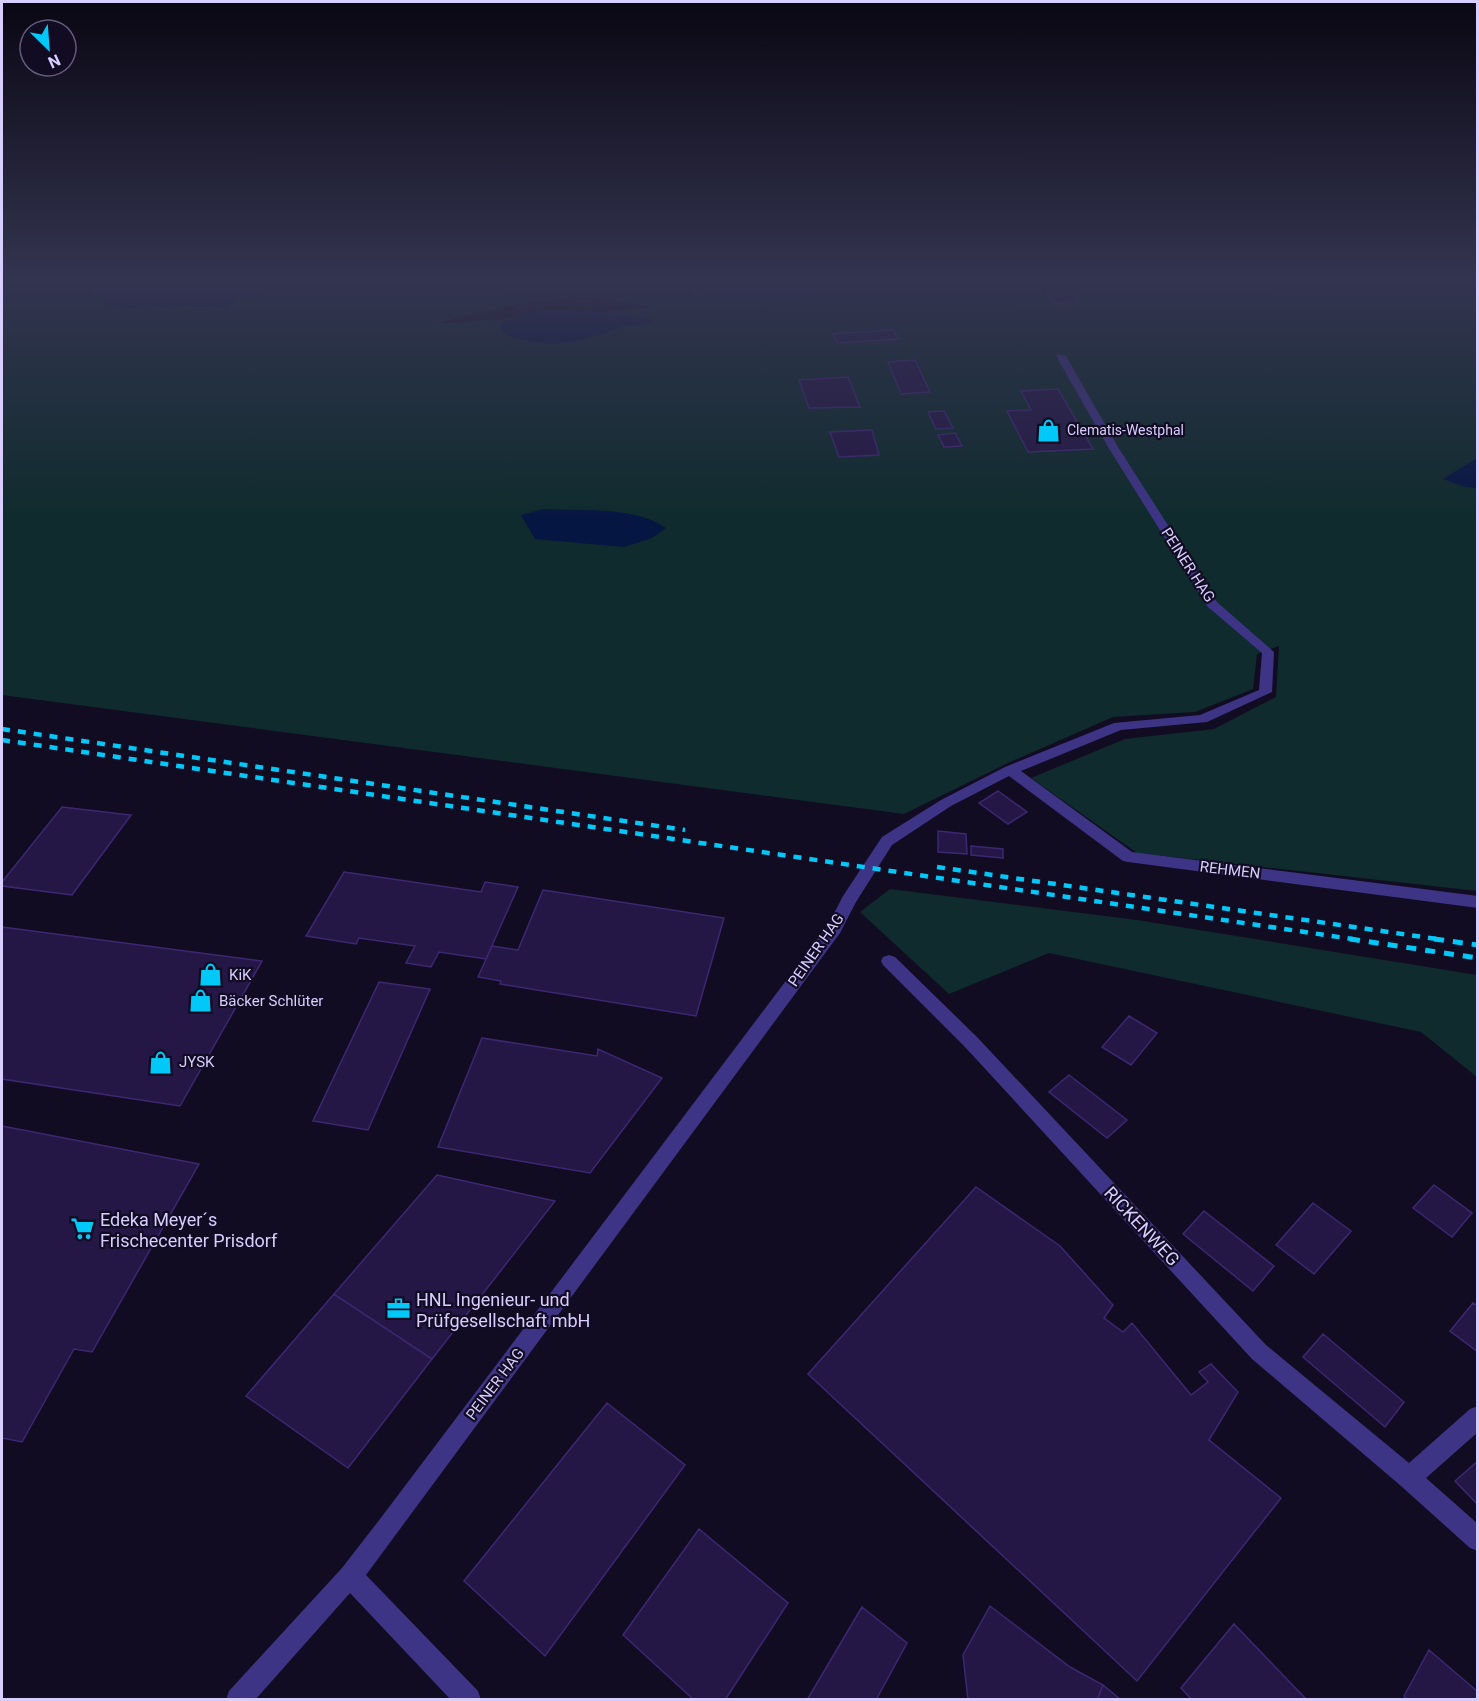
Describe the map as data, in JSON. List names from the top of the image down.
{
  "streets": {
    "street": ["PEINER HAG", "REHMEN", "RICKENWEG"]
  },
  "crossings": [
    ["PEINER HAG", "REHMEN"]
  ],
  "places": {
    "shop": [
      "Clematis-Westphal",
      "KiK",
      "Bäcker Schlüter",
      "JYSK"
    ],
    "supermarket": ["Edeka Meyer´s Frischecenter Prisdorf"],
    "office": ["HNL Ingenieur- und Prüfgesellschaft mbH"]
  },
  "north": "bottom right"
}
